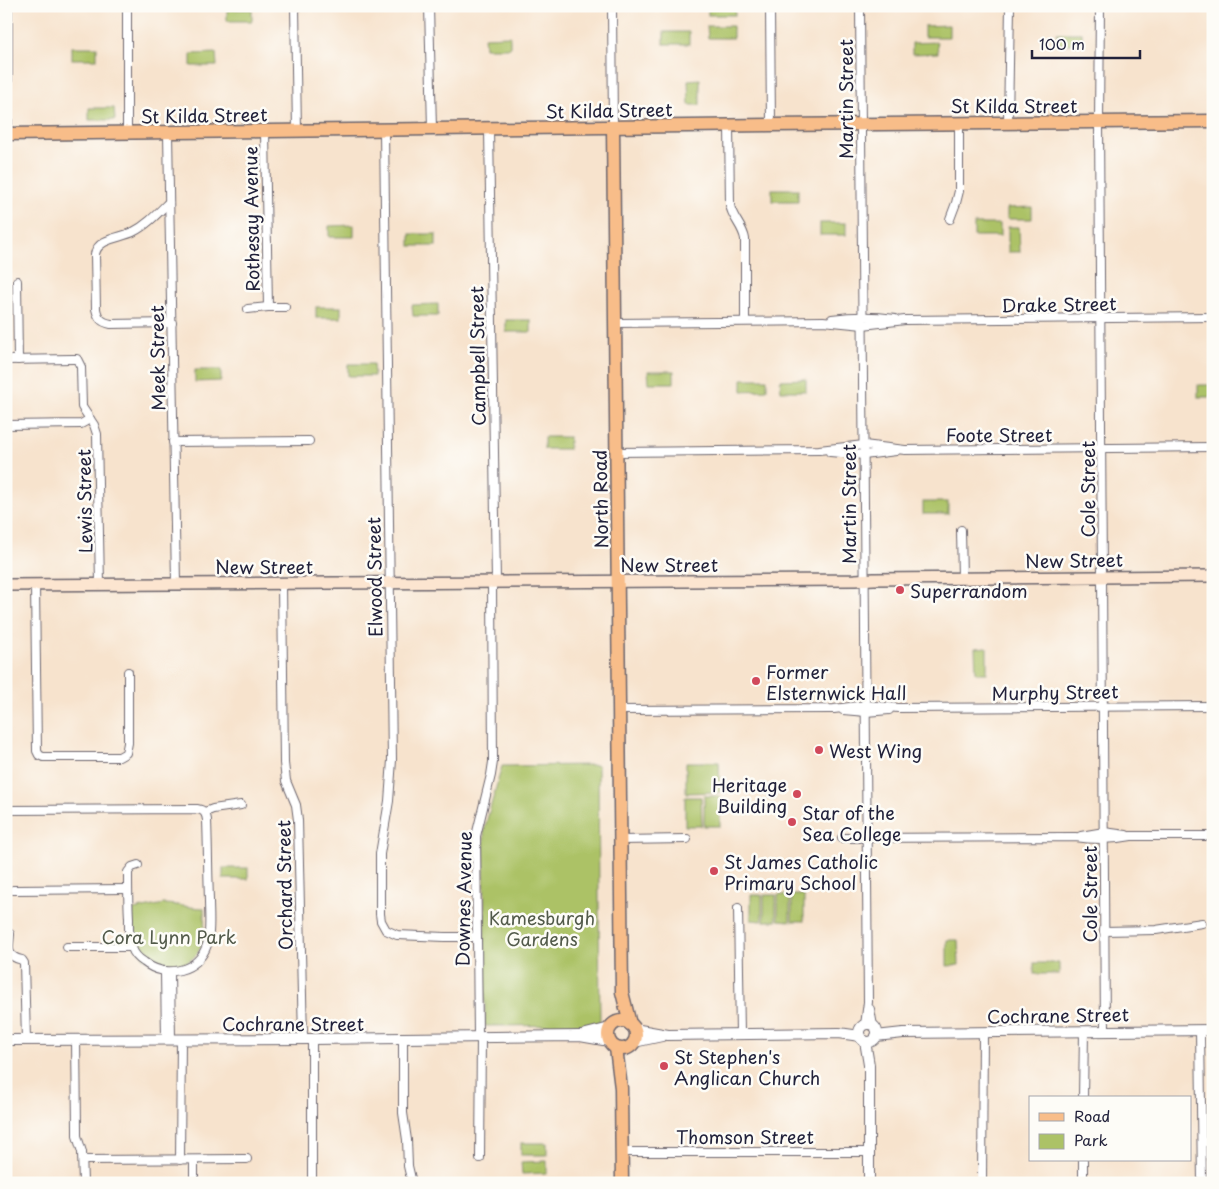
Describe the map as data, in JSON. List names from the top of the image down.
{
  "streets": {
    "main road": ["St Kilda Street", "North Road", "New Street"],
    "street": [
      "Martin Street",
      "Rothesay Avenue",
      "Drake Street",
      "Campbell Street",
      "Meek Street",
      "Foote Street",
      "Cole Street",
      "Lewis Street",
      "Elwood Street",
      "Murphy Street",
      "Orchard Street",
      "Downes Avenue",
      "Cochrane Street",
      "Thomson Street"
    ]
  },
  "crossings": [
    ["Martin Street", "St Kilda Street"],
    ["Martin Street", "Drake Street"],
    ["Martin Street", "Foote Street"],
    ["Martin Street", "New Street"],
    ["Martin Street", "Murphy Street"],
    ["Martin Street", "Cochrane Street"],
    ["Martin Street", "Thomson Street"],
    ["St Kilda Street", "Rothesay Avenue"],
    ["St Kilda Street", "Campbell Street"],
    ["St Kilda Street", "Meek Street"],
    ["St Kilda Street", "Cole Street"],
    ["St Kilda Street", "North Road"],
    ["St Kilda Street", "Elwood Street"],
    ["Drake Street", "Cole Street"],
    ["Drake Street", "North Road"],
    ["Campbell Street", "New Street"],
    ["Campbell Street", "Downes Avenue"],
    ["Meek Street", "New Street"],
    ["Foote Street", "Cole Street"],
    ["Foote Street", "North Road"],
    ["Cole Street", "New Street"],
    ["Cole Street", "Murphy Street"],
    ["Cole Street", "Cochrane Street"],
    ["North Road", "New Street"],
    ["North Road", "Murphy Street"],
    ["North Road", "Cochrane Street"],
    ["North Road", "Thomson Street"],
    ["Lewis Street", "New Street"],
    ["New Street", "Elwood Street"],
    ["New Street", "Orchard Street"],
    ["New Street", "Downes Avenue"],
    ["Elwood Street", "Downes Avenue"],
    ["Orchard Street", "Cochrane Street"],
    ["Downes Avenue", "Cochrane Street"]
  ],
  "parks": ["Kamesburgh Gardens", "Cora Lynn Park"],
  "places": [
    "Superrandom",
    "Former Elsternwick Hall",
    "West Wing",
    "Heritage Building",
    "Star of the Sea College",
    "St James Catholic Primary School",
    "St Stephen's Anglican Church"
  ],
  "legend": ["Road", "Park"],
  "scale_bar": "100 m"
}
